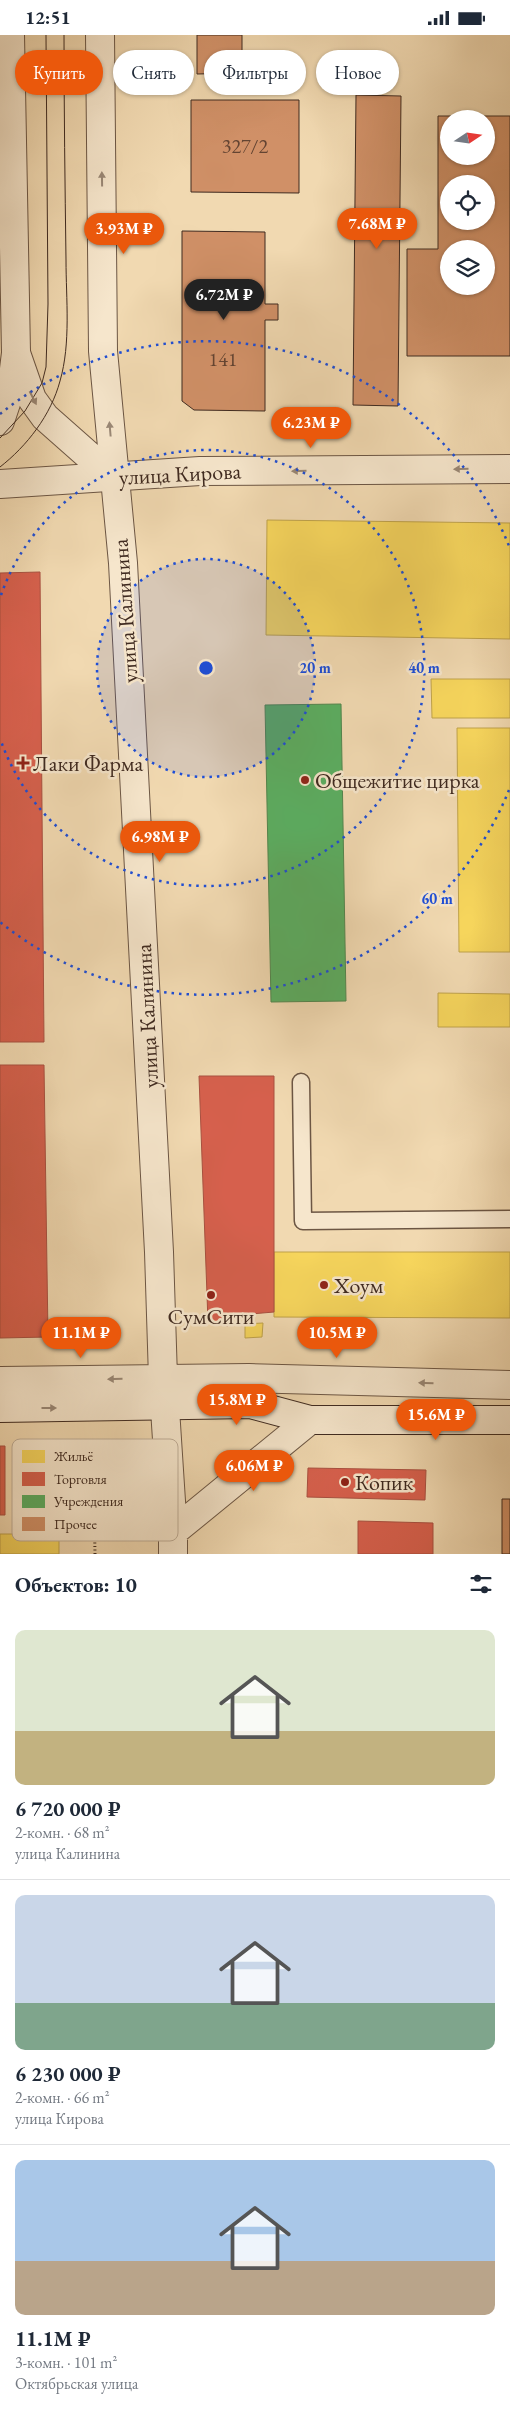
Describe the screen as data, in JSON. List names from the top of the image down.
{
  "streets": {
    "street": ["улица Кирова", "улица Калинина"]
  },
  "crossings": [
    ["улица Кирова", "улица Калинина"]
  ],
  "one_way": ["улица Кирова"],
  "places": {
    "health": ["Лаки Фарма"],
    "other": [
      "Общежитие цирка",
      "Хоум",
      "СумСити",
      "Копик"
    ]
  },
  "house_numbers": ["327/2", "141"],
  "legend": [
    "Жильё",
    "Торговля",
    "Учреждения",
    "Прочее"
  ],
  "north": "right",
  "page": {
    "status": "12:51",
    "chip": [
      "Купить",
      "Снять",
      "Фильтры",
      "Новое"
    ],
    "price": [
      "7.68M ₽",
      "3.93M ₽",
      "6.72M ₽",
      "6.23M ₽",
      "6.98M ₽",
      "11.1M ₽",
      "10.5M ₽",
      "15.8M ₽",
      "15.6M ₽",
      "6.06M ₽"
    ],
    "heading": "Объектов: 10",
    "list": [
      {
        "name": "6 720 000 ₽",
        "note": "2-комн. · 68 m² · улица Калинина"
      },
      {
        "name": "6 230 000 ₽",
        "note": "2-комн. · 66 m² · улица Кирова"
      },
      {
        "name": "11.1M ₽",
        "note": "3-комн. · 101 m² · Октябрьская улица"
      }
    ]
  },
  "rings": ["20 m", "40 m", "60 m"]
}
